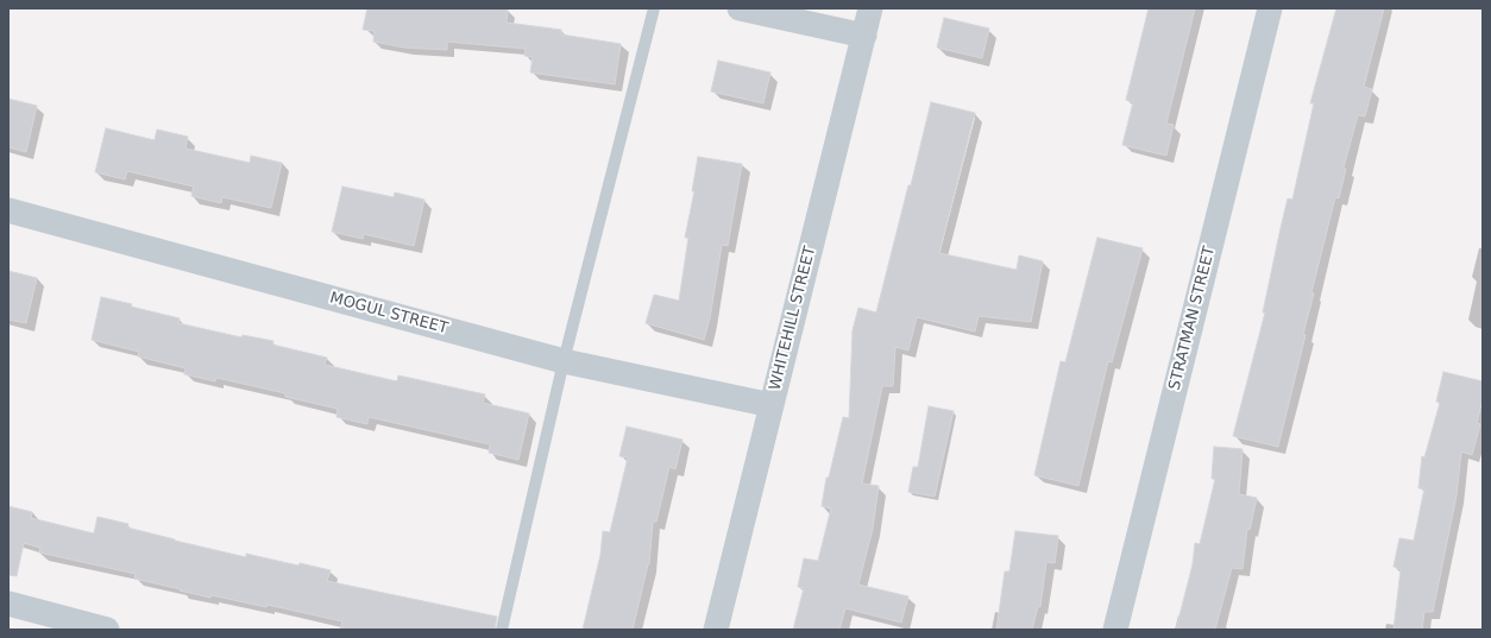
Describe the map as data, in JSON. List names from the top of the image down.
{
  "streets": {
    "street": ["MOGUL STREET", "WHITEHILL STREET", "STRATMAN STREET"]
  },
  "crossings": [
    ["MOGUL STREET", "WHITEHILL STREET"]
  ]
}
